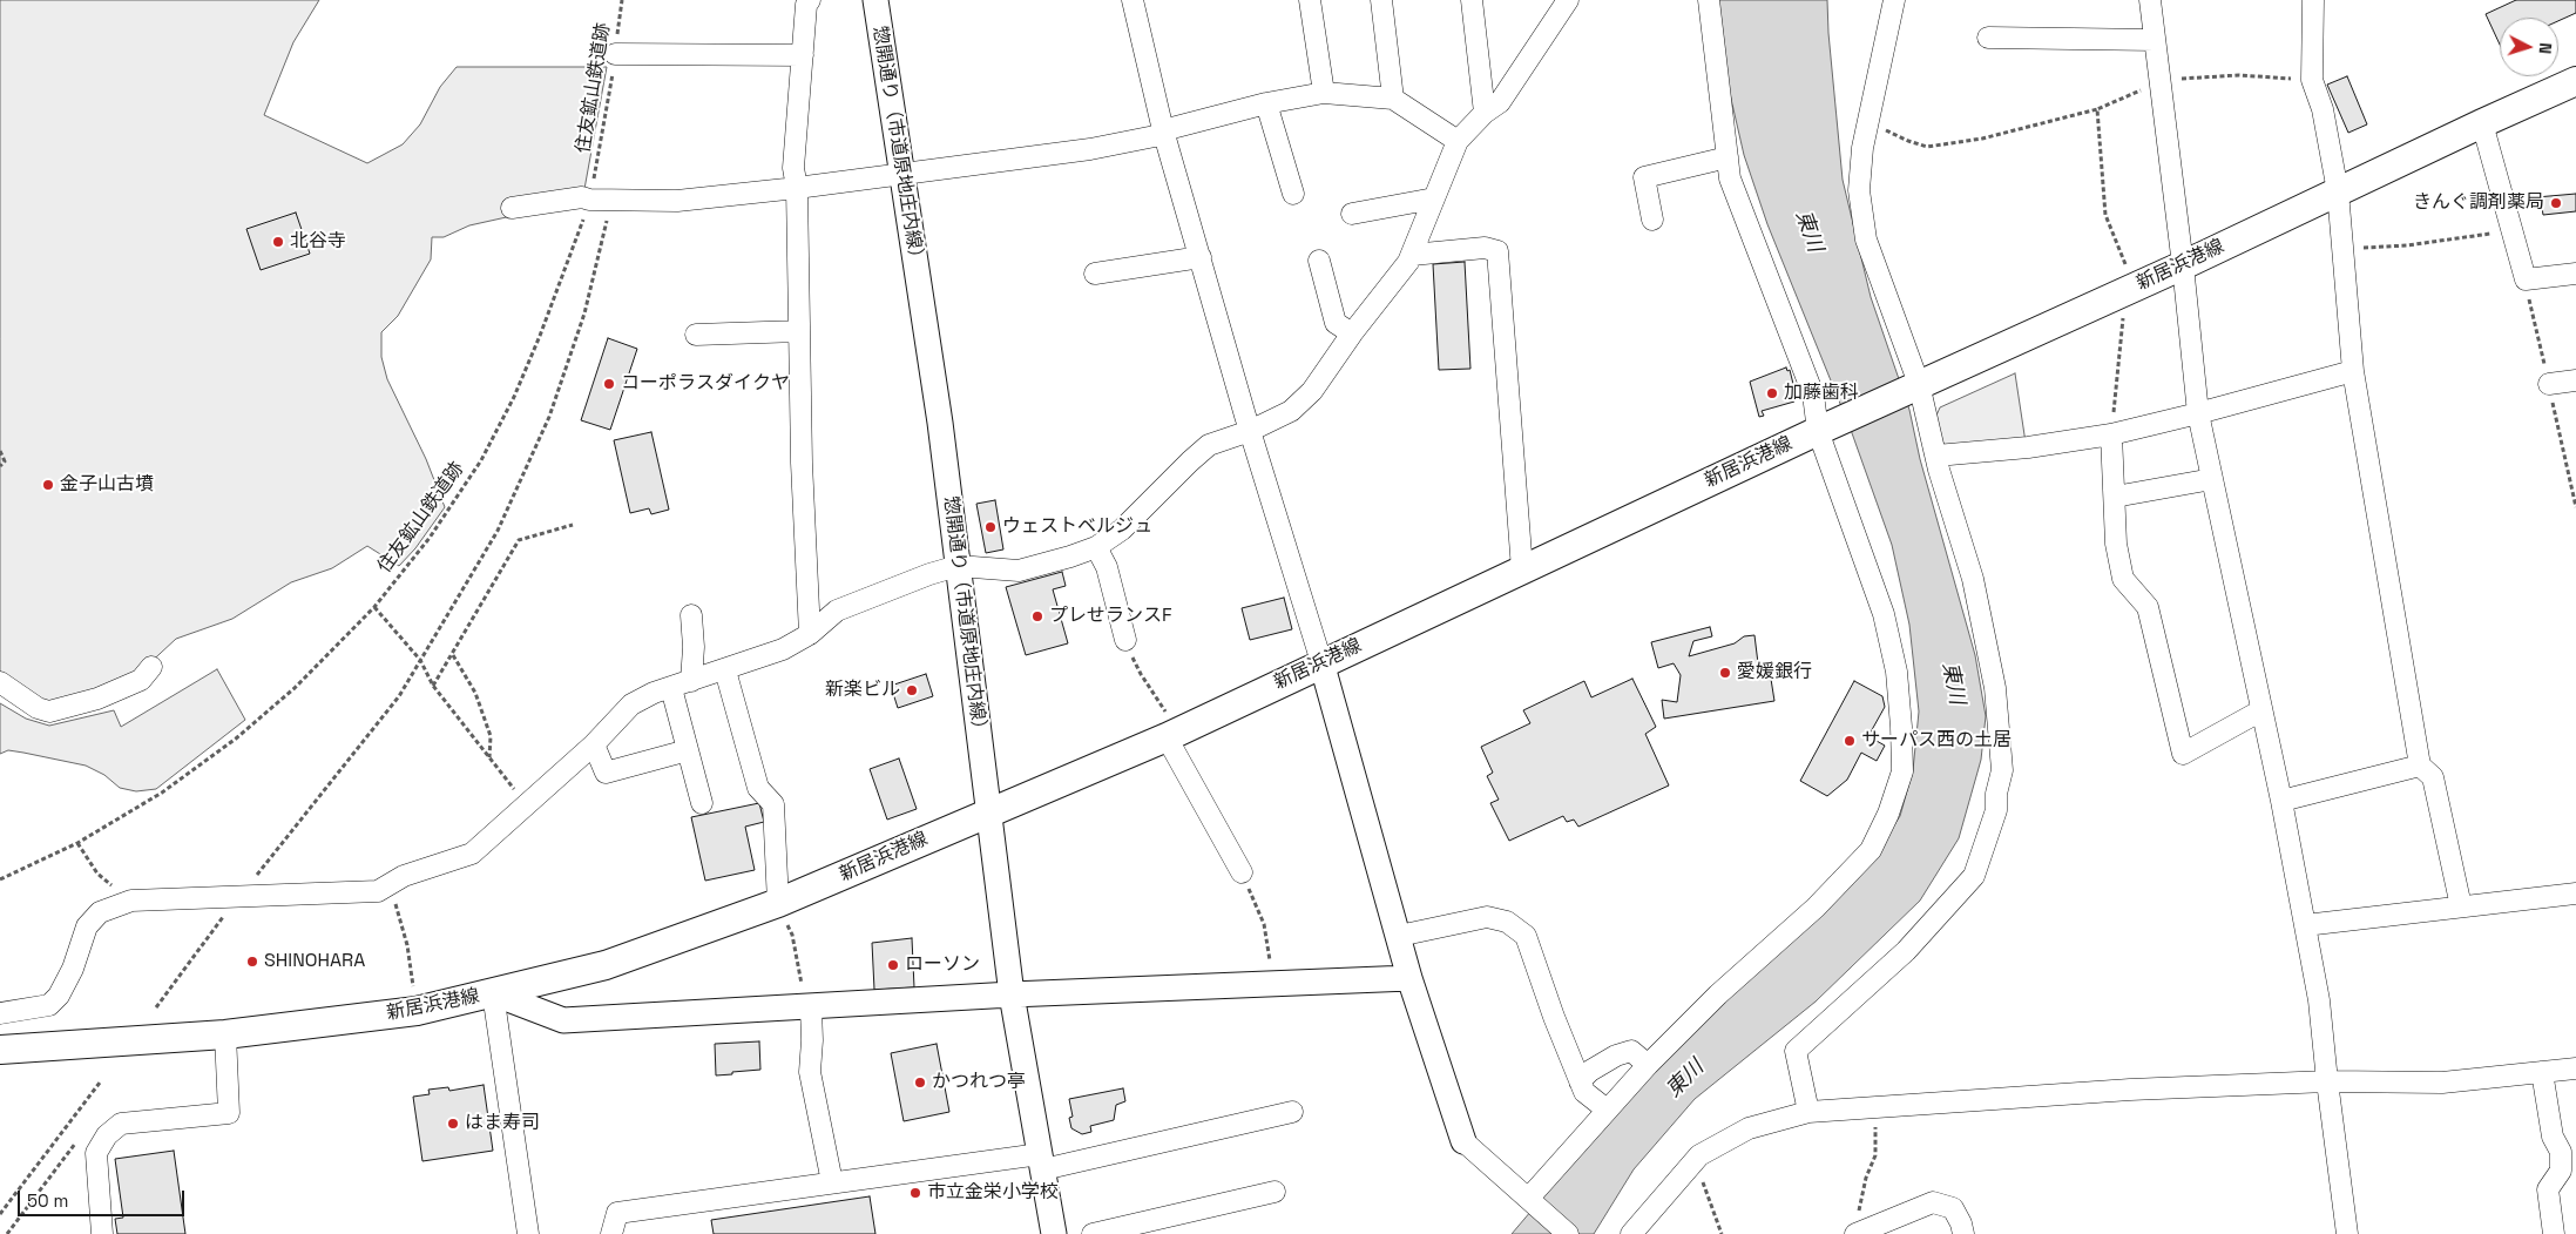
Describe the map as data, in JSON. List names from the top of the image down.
{
  "streets": {
    "main road": ["新居浜港線"],
    "street": ["惣開通り（市道原地庄内線）"],
    "path": ["住友鉱山鉄道跡"]
  },
  "crossings": [
    ["惣開通り（市道原地庄内線）", "新居浜港線"]
  ],
  "water": ["東川"],
  "places": [
    "きんぐ調剤薬局",
    "北谷寺",
    "コーポラスダイクヤ",
    "加藤歯科",
    "金子山古墳",
    "ウェストベルジュ",
    "プレせランスF",
    "愛媛銀行",
    "新楽ビル",
    "サーパス西の土居",
    "SHINOHARA",
    "ローソン",
    "かつれつ亭",
    "はま寿司",
    "市立金栄小学校"
  ],
  "scale_bar": "50 m",
  "north": "right"
}
